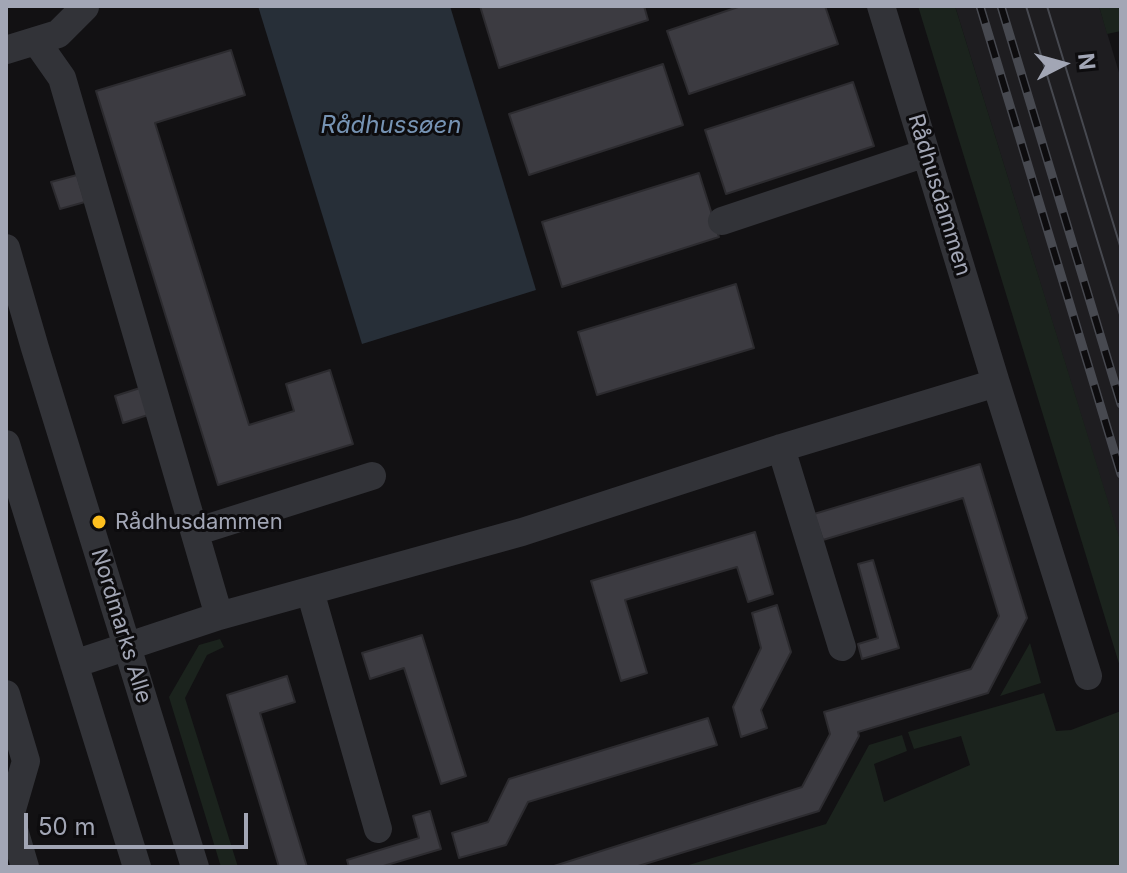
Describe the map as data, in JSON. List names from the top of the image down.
{
  "streets": {
    "street": ["Rådhusdammen", "Nordmarks Alle"]
  },
  "water": ["Rådhussøen"],
  "places": ["Rådhusdammen"],
  "scale_bar": "50 m",
  "north": "right"
}
